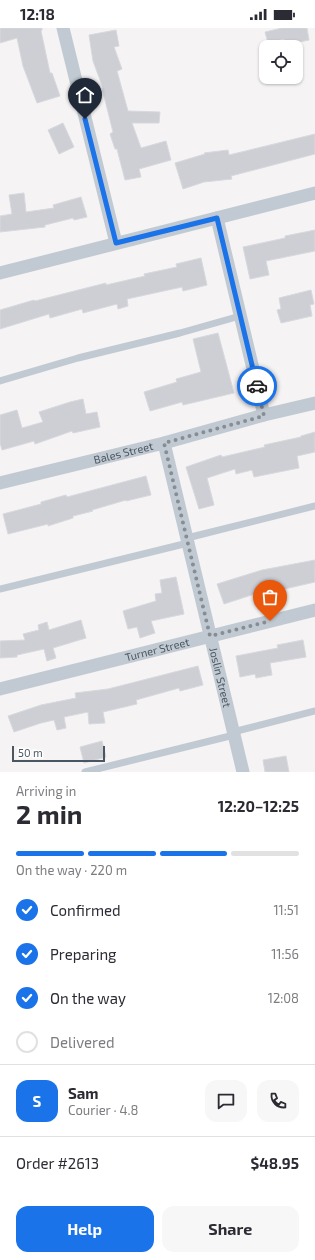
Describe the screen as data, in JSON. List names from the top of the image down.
{
  "streets": {
    "street": ["Bales Street", "Turner Street", "Joslin Street"]
  },
  "crossings": [
    ["Bales Street", "Joslin Street"],
    ["Turner Street", "Joslin Street"]
  ],
  "scale_bar": "50 m",
  "page": {
    "status": "12:18",
    "scale": "50 m",
    "heading": ["2 min", "Arriving in", "12:20–12:25"],
    "panel": [
      "Sam",
      "Courier · 4.8",
      "Order #2613",
      "$48.95"
    ],
    "bar": "On the way · 220 m",
    "list": [
      ["Confirmed", "11:51"],
      ["Preparing", "11:56"],
      ["On the way", "12:08"],
      "Delivered"
    ],
    "round": "S",
    "buttons": ["Help", "Share"]
  }
}
